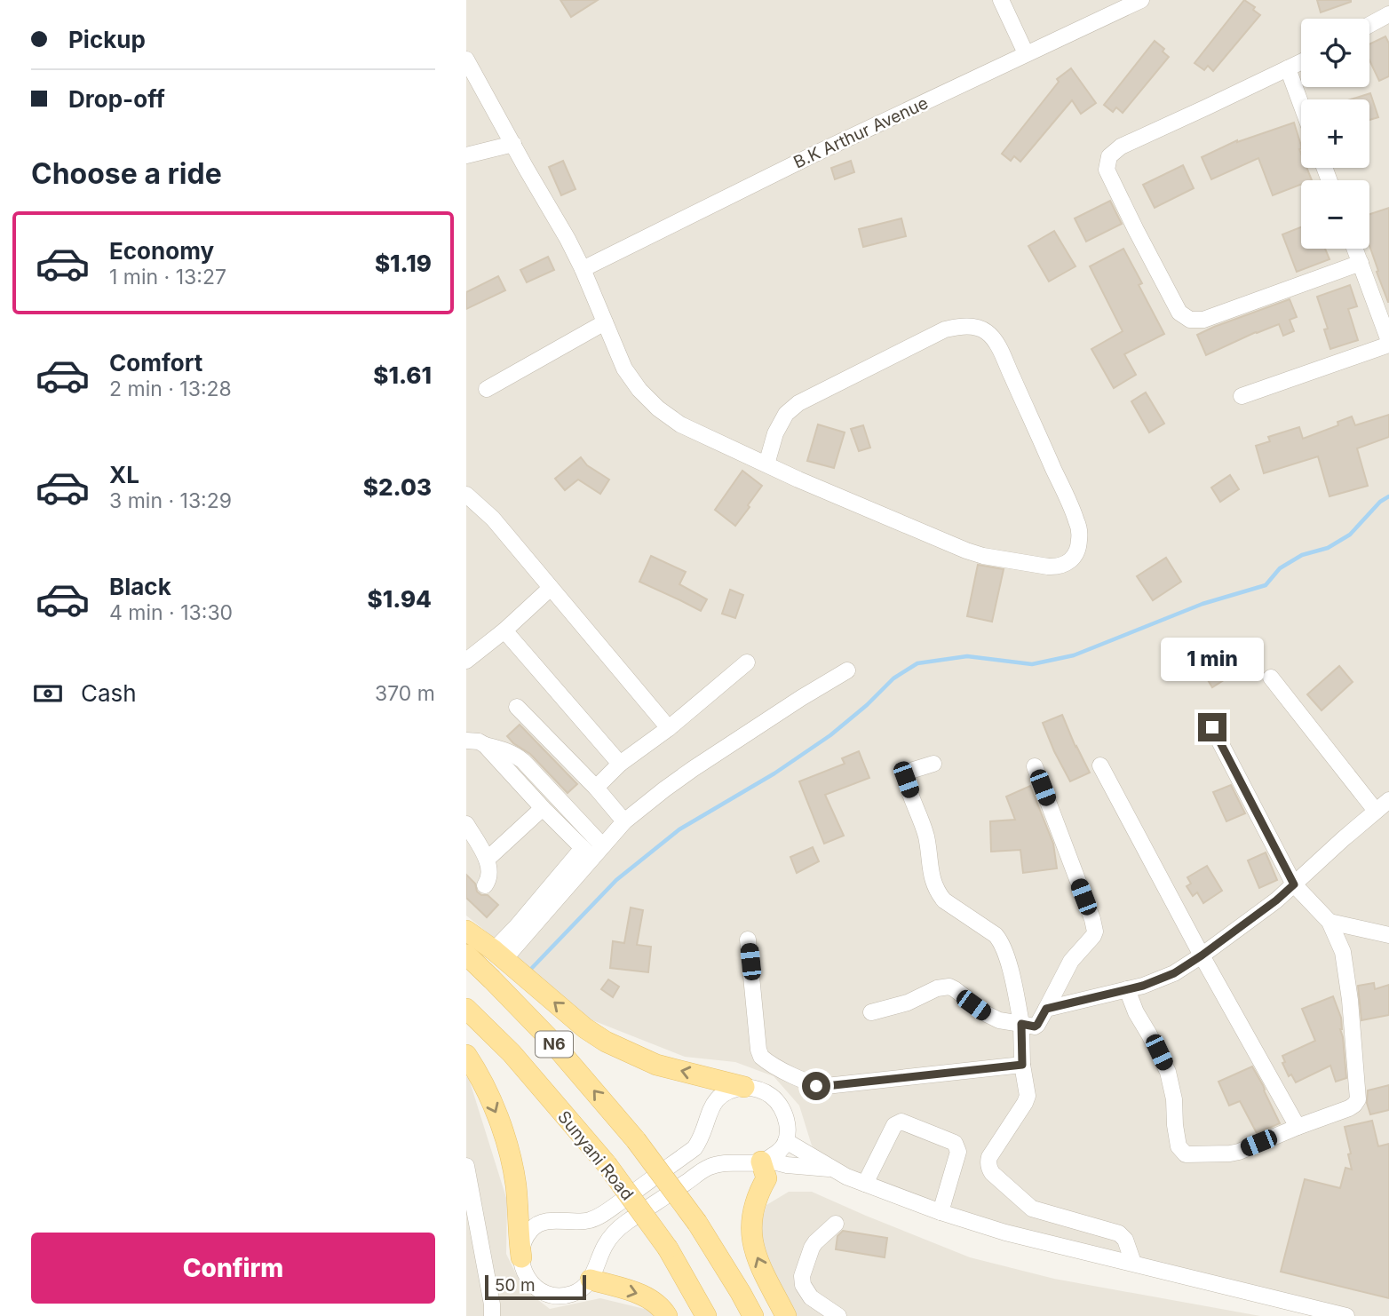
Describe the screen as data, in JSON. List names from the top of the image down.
{
  "streets": {
    "main road": ["N6", "Sunyani Road"],
    "street": ["B.K Arthur Avenue"]
  },
  "scale_bar": "50 m",
  "page": {
    "banner": ["Pickup", "Drop-off"],
    "map_buttons": ["+", "−"],
    "heading": "Choose a ride",
    "list": [
      {
        "name": "Economy",
        "note": "1 min · 13:27",
        "value": "$1.19"
      },
      {
        "name": "Comfort",
        "note": "2 min · 13:28",
        "value": "$1.61"
      },
      {
        "name": "XL",
        "note": "3 min · 13:29",
        "value": "$2.03"
      },
      {
        "name": "Black",
        "note": "4 min · 13:30",
        "value": "$1.94"
      }
    ],
    "bubble": "1 min",
    "pay": ["Cash", "370 m"],
    "buttons": "Confirm",
    "scale": "50 m"
  }
}
